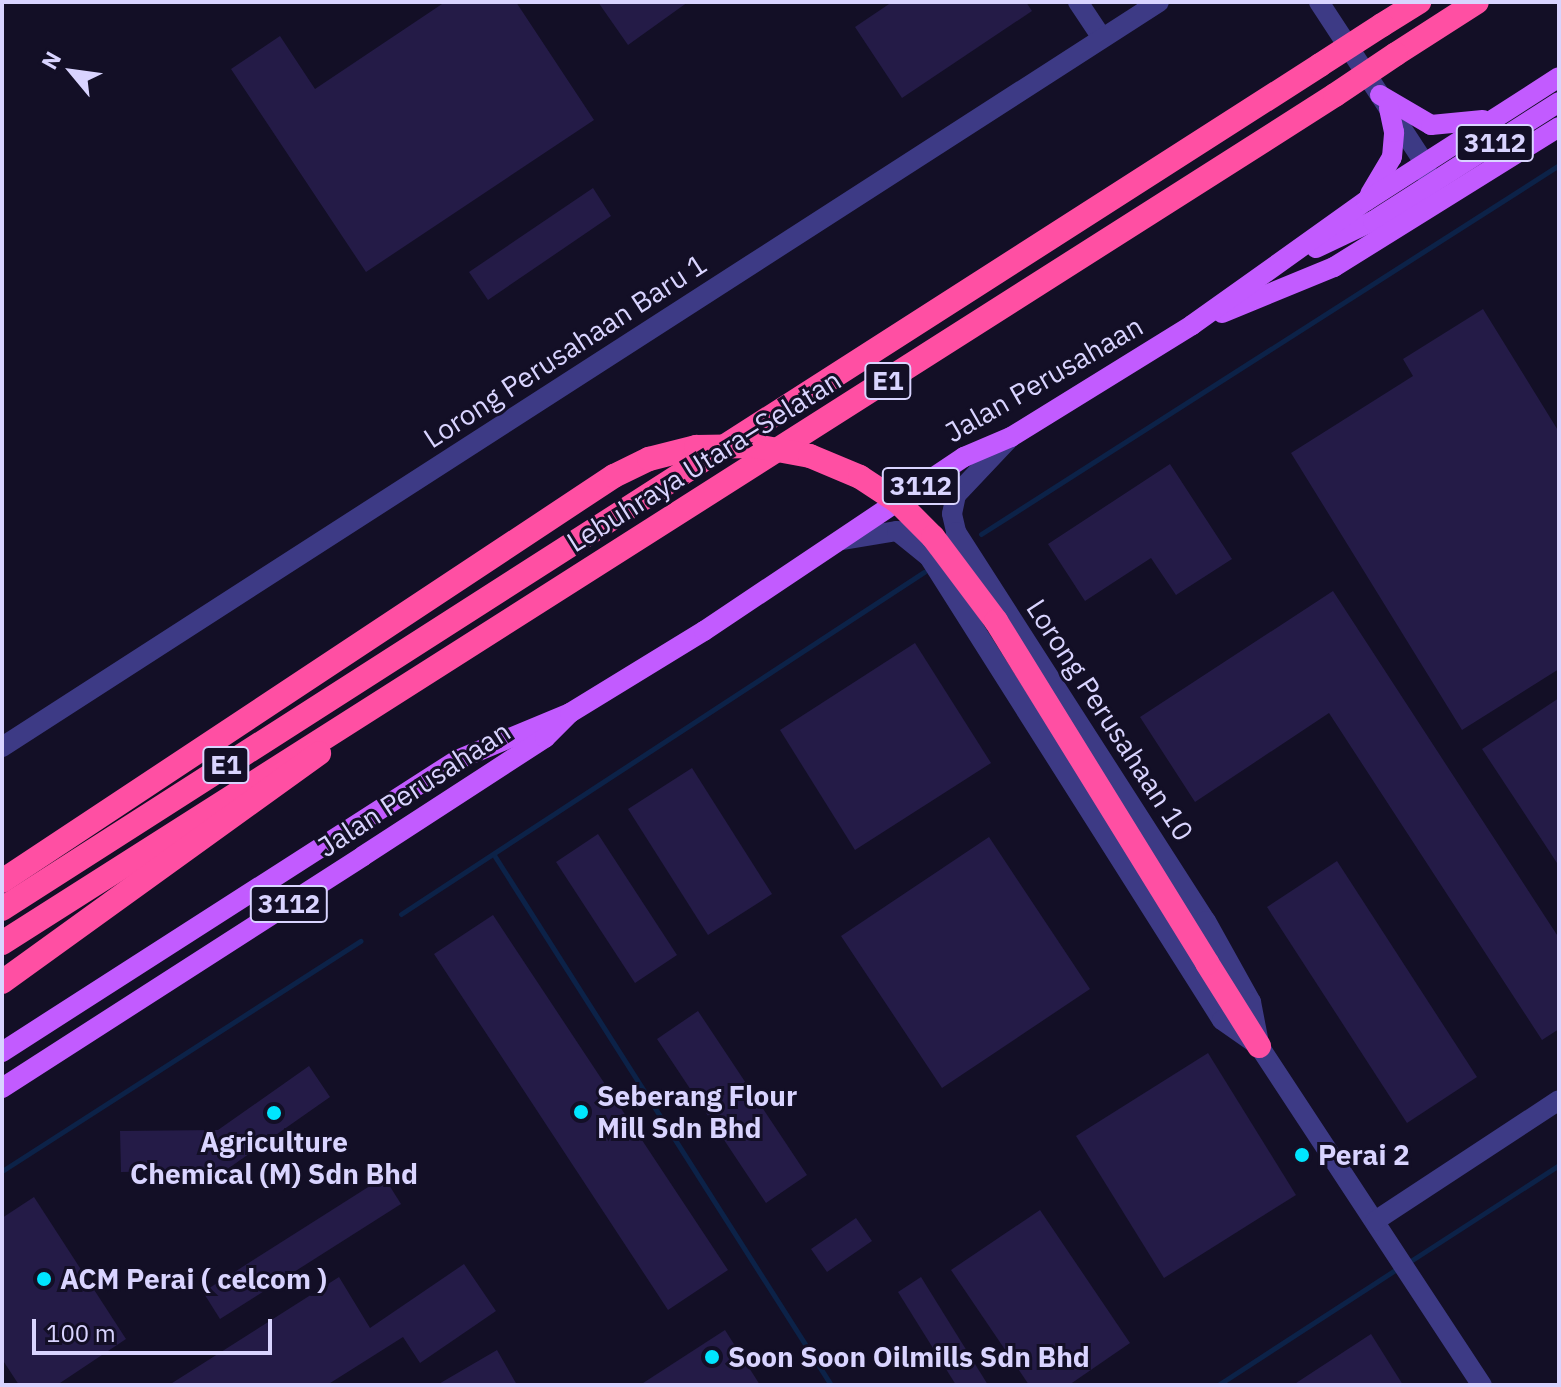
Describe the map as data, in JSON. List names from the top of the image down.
{
  "streets": {
    "highway": ["E1", "Lebuhraya Utara–Selatan"],
    "main road": ["3112", "Jalan Perusahaan"],
    "street": ["Lorong Perusahaan Baru 1", "Lorong Perusahaan 10"]
  },
  "crossings": [
    ["Jalan Perusahaan", "Lorong Perusahaan 10"]
  ],
  "places": [
    "Seberang Flour Mill Sdn Bhd",
    "Agriculture Chemical (M) Sdn Bhd",
    "Perai 2",
    "ACM Perai ( celcom )",
    "Soon Soon Oilmills Sdn Bhd"
  ],
  "scale_bar": "100 m",
  "north": "top left"
}
